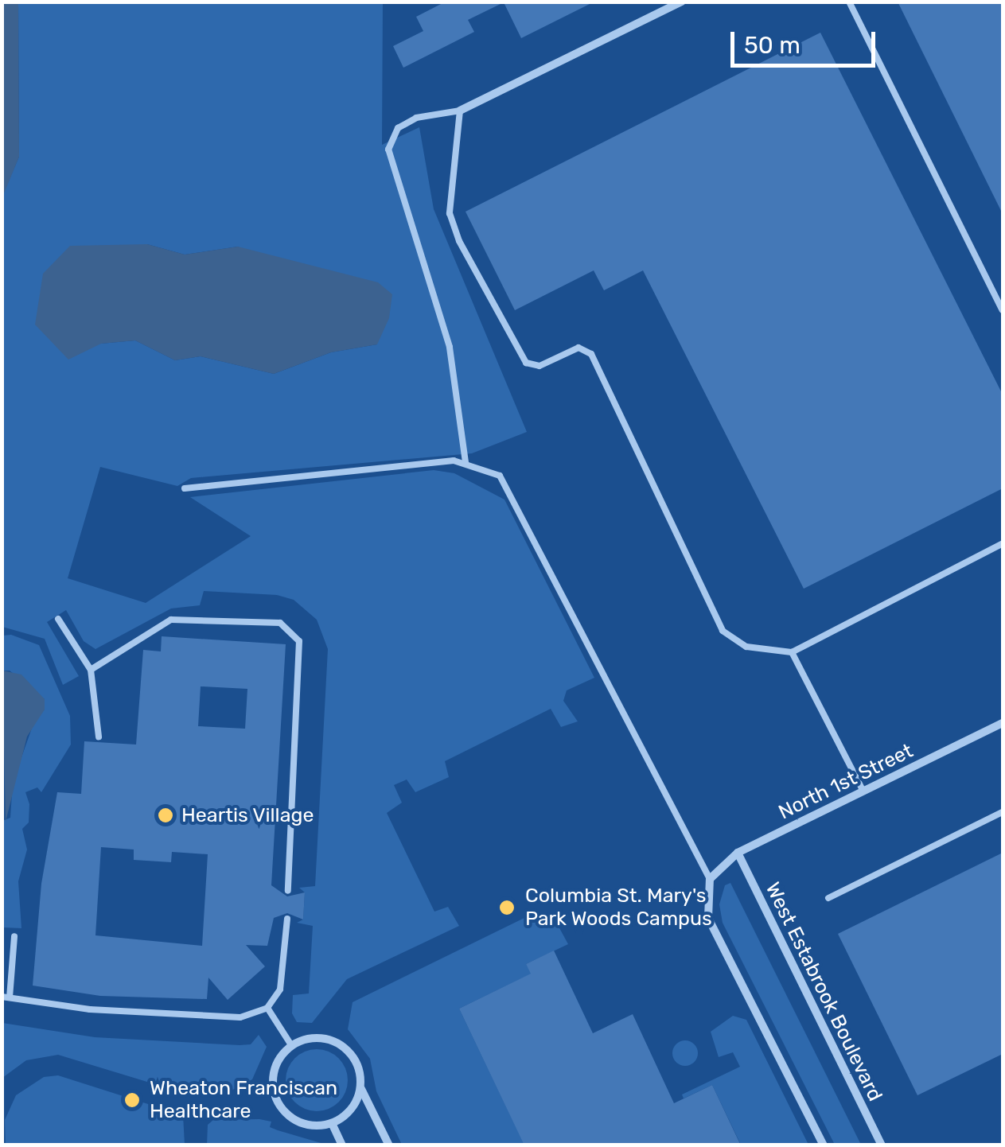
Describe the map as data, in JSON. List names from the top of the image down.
{
  "streets": {
    "street": ["North 1st Street", "West Estabrook Boulevard"]
  },
  "crossings": [
    ["North 1st Street", "West Estabrook Boulevard"]
  ],
  "places": ["Heartis Village", "Columbia St. Mary's Park Woods Campus", "Wheaton Franciscan Healthcare"],
  "scale_bar": "50 m"
}
